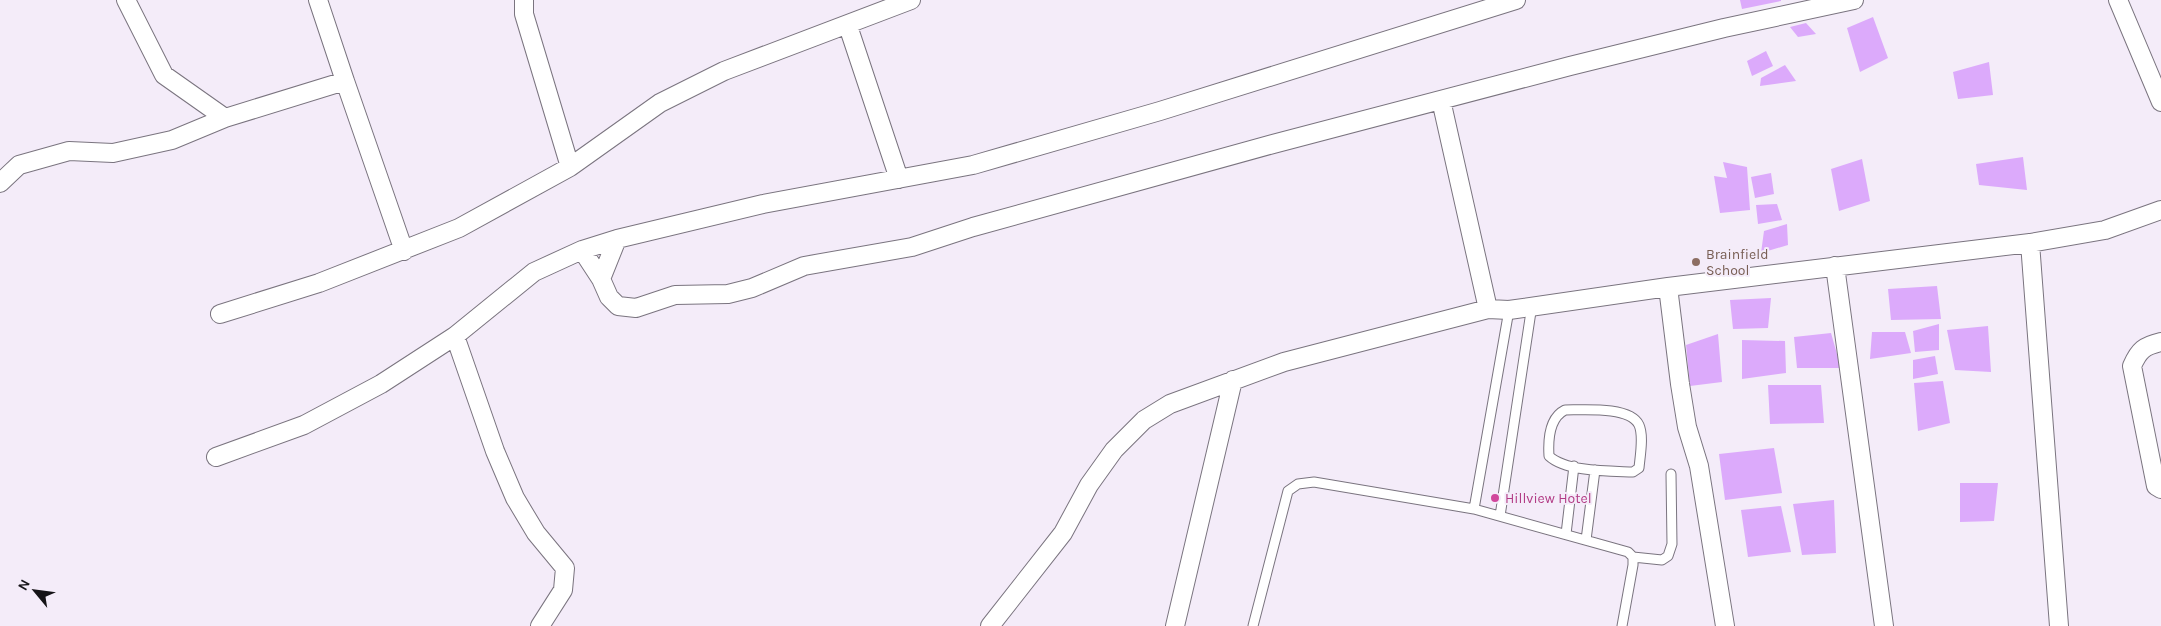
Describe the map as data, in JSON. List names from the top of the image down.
{
  "places": ["Brainfield School", "Hillview Hotel"],
  "north": "top left"
}
